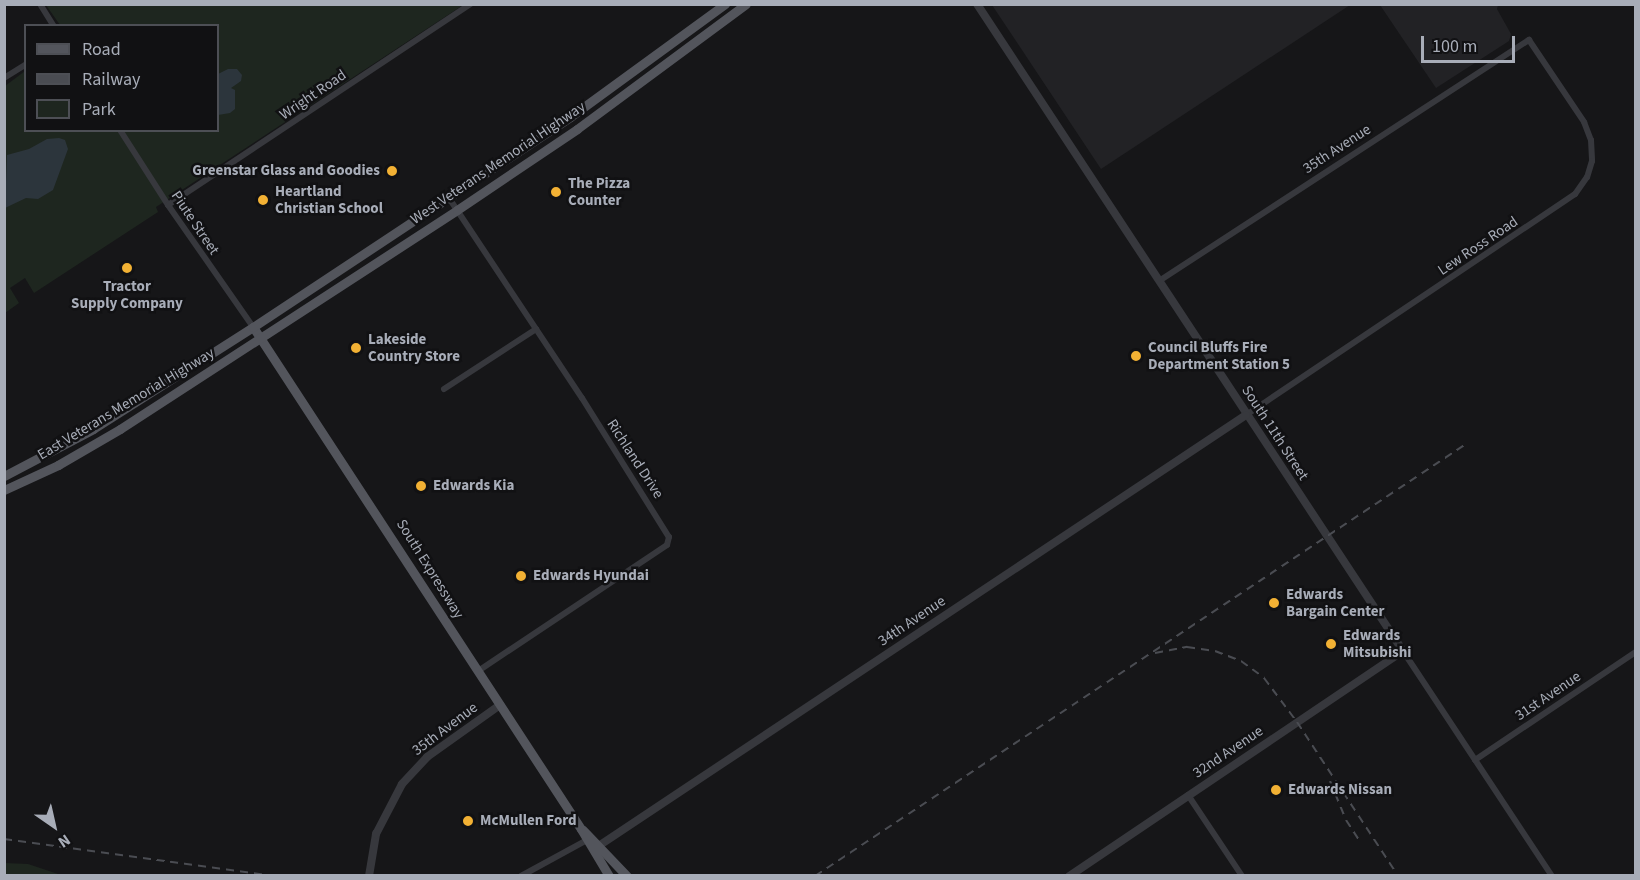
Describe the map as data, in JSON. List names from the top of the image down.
{
  "streets": {
    "main road": ["West Veterans Memorial Highway", "East Veterans Memorial Highway", "South Expressway"],
    "street": [
      "Wright Road",
      "35th Avenue",
      "Piute Street",
      "Lew Ross Road",
      "South 11th Street",
      "Richland Drive",
      "34th Avenue",
      "31st Avenue",
      "32nd Avenue"
    ]
  },
  "crossings": [
    ["Wright Road", "Piute Street"],
    ["35th Avenue", "Lew Ross Road"],
    ["35th Avenue", "South 11th Street"],
    ["35th Avenue", "South Expressway"],
    ["West Veterans Memorial Highway", "Piute Street"],
    ["West Veterans Memorial Highway", "East Veterans Memorial Highway"],
    ["West Veterans Memorial Highway", "Richland Drive"],
    ["West Veterans Memorial Highway", "South Expressway"],
    ["Piute Street", "East Veterans Memorial Highway"],
    ["Piute Street", "South Expressway"],
    ["Lew Ross Road", "South 11th Street"],
    ["Lew Ross Road", "34th Avenue"],
    ["East Veterans Memorial Highway", "South Expressway"],
    ["South 11th Street", "34th Avenue"],
    ["South 11th Street", "31st Avenue"],
    ["South 11th Street", "32nd Avenue"],
    ["Richland Drive", "South Expressway"],
    ["South Expressway", "34th Avenue"]
  ],
  "places": [
    "Greenstar Glass and Goodies",
    "The Pizza Counter",
    "Heartland Christian School",
    "Tractor Supply Company",
    "Lakeside Country Store",
    "Council Bluffs Fire Department Station 5",
    "Edwards Kia",
    "Edwards Hyundai",
    "Edwards Bargain Center",
    "Edwards Mitsubishi",
    "Edwards Nissan",
    "McMullen Ford"
  ],
  "legend": ["Road", "Railway", "Park"],
  "scale_bar": "100 m",
  "north": "bottom right"
}
